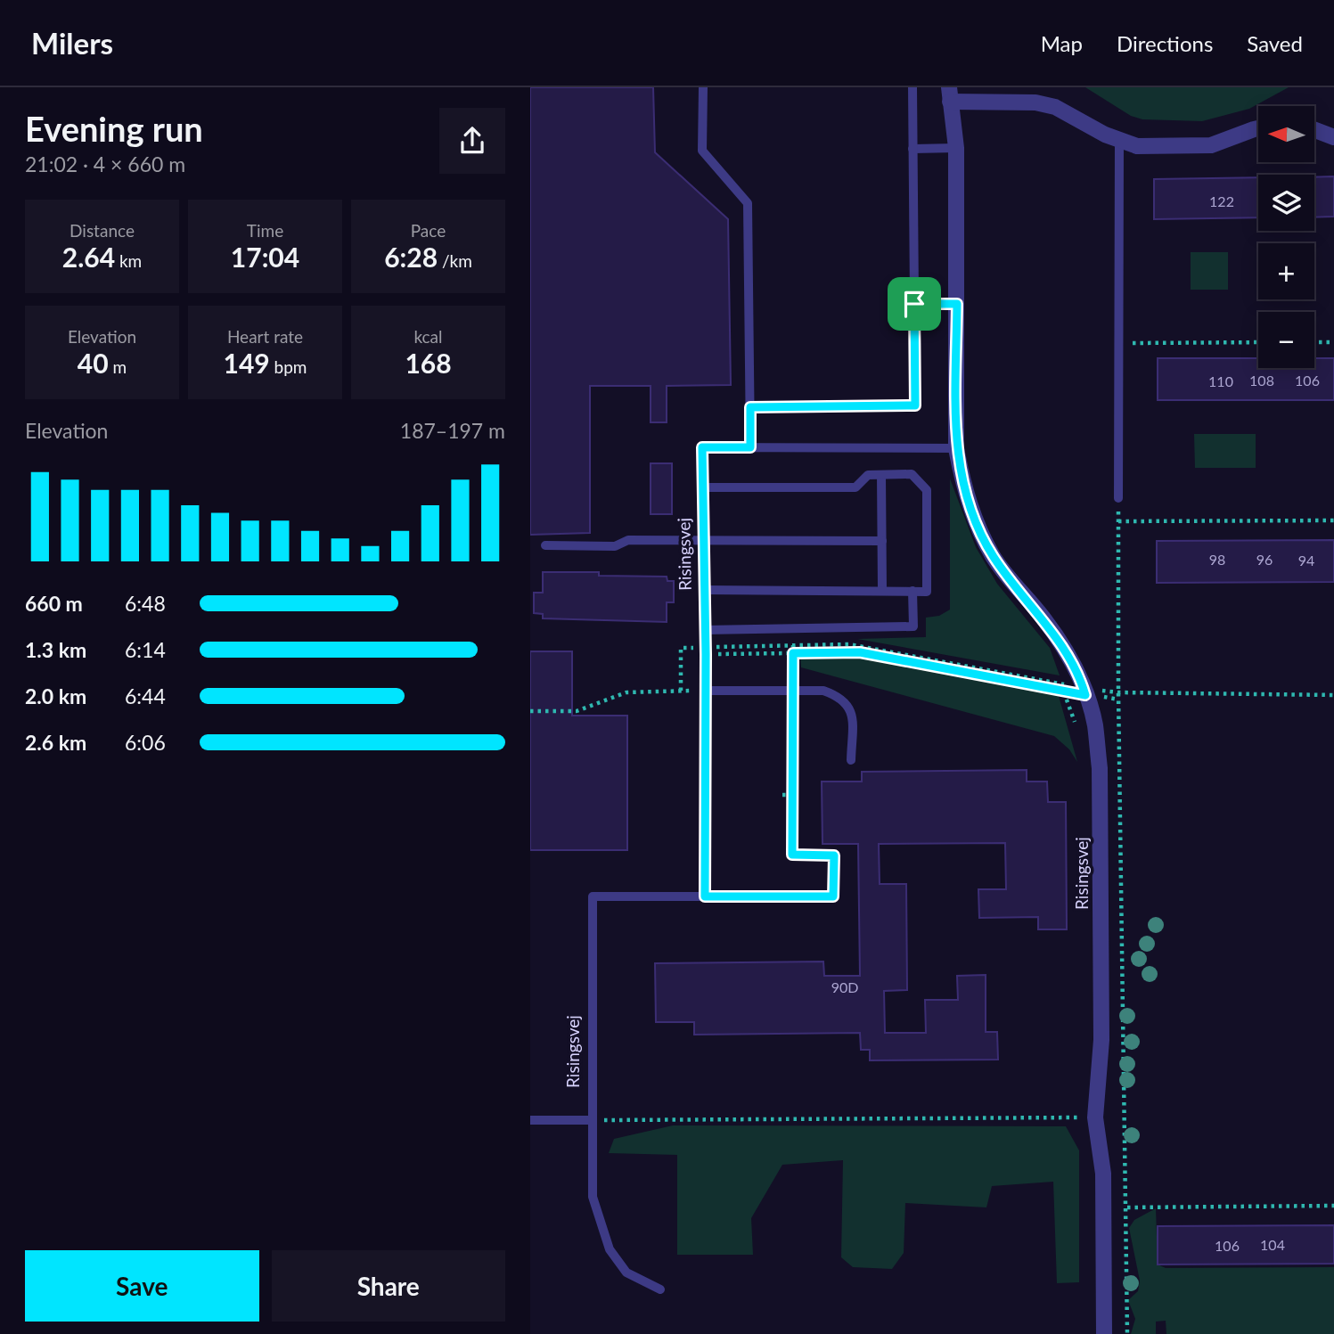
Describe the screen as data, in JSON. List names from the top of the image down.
{
  "streets": {
    "street": ["Risingsvej"]
  },
  "house_numbers": [
    "122",
    "108",
    "106",
    "110",
    "98",
    "96",
    "94",
    "90D",
    "104",
    "106"
  ],
  "north": "left",
  "page": {
    "header": "Milers",
    "nav": ["Map", "Directions", "Saved"],
    "heading": ["Evening run", "21:02 · 4 × 660 m"],
    "map_buttons": ["+", "−"],
    "stats": [
      ["Distance", "2.64 km"],
      ["Time", "17:04"],
      ["Pace", "6:28 /km"],
      ["Elevation", "40 m"],
      ["Heart rate", "149 bpm"],
      ["kcal", "168"]
    ],
    "chart": ["Elevation", "187–197 m"],
    "list": [
      {
        "name": "660 m",
        "note": "6:48"
      },
      {
        "name": "1.3 km",
        "note": "6:14"
      },
      {
        "name": "2.0 km",
        "note": "6:44"
      },
      {
        "name": "2.6 km",
        "note": "6:06"
      }
    ],
    "buttons": ["Save", "Share"]
  }
}
